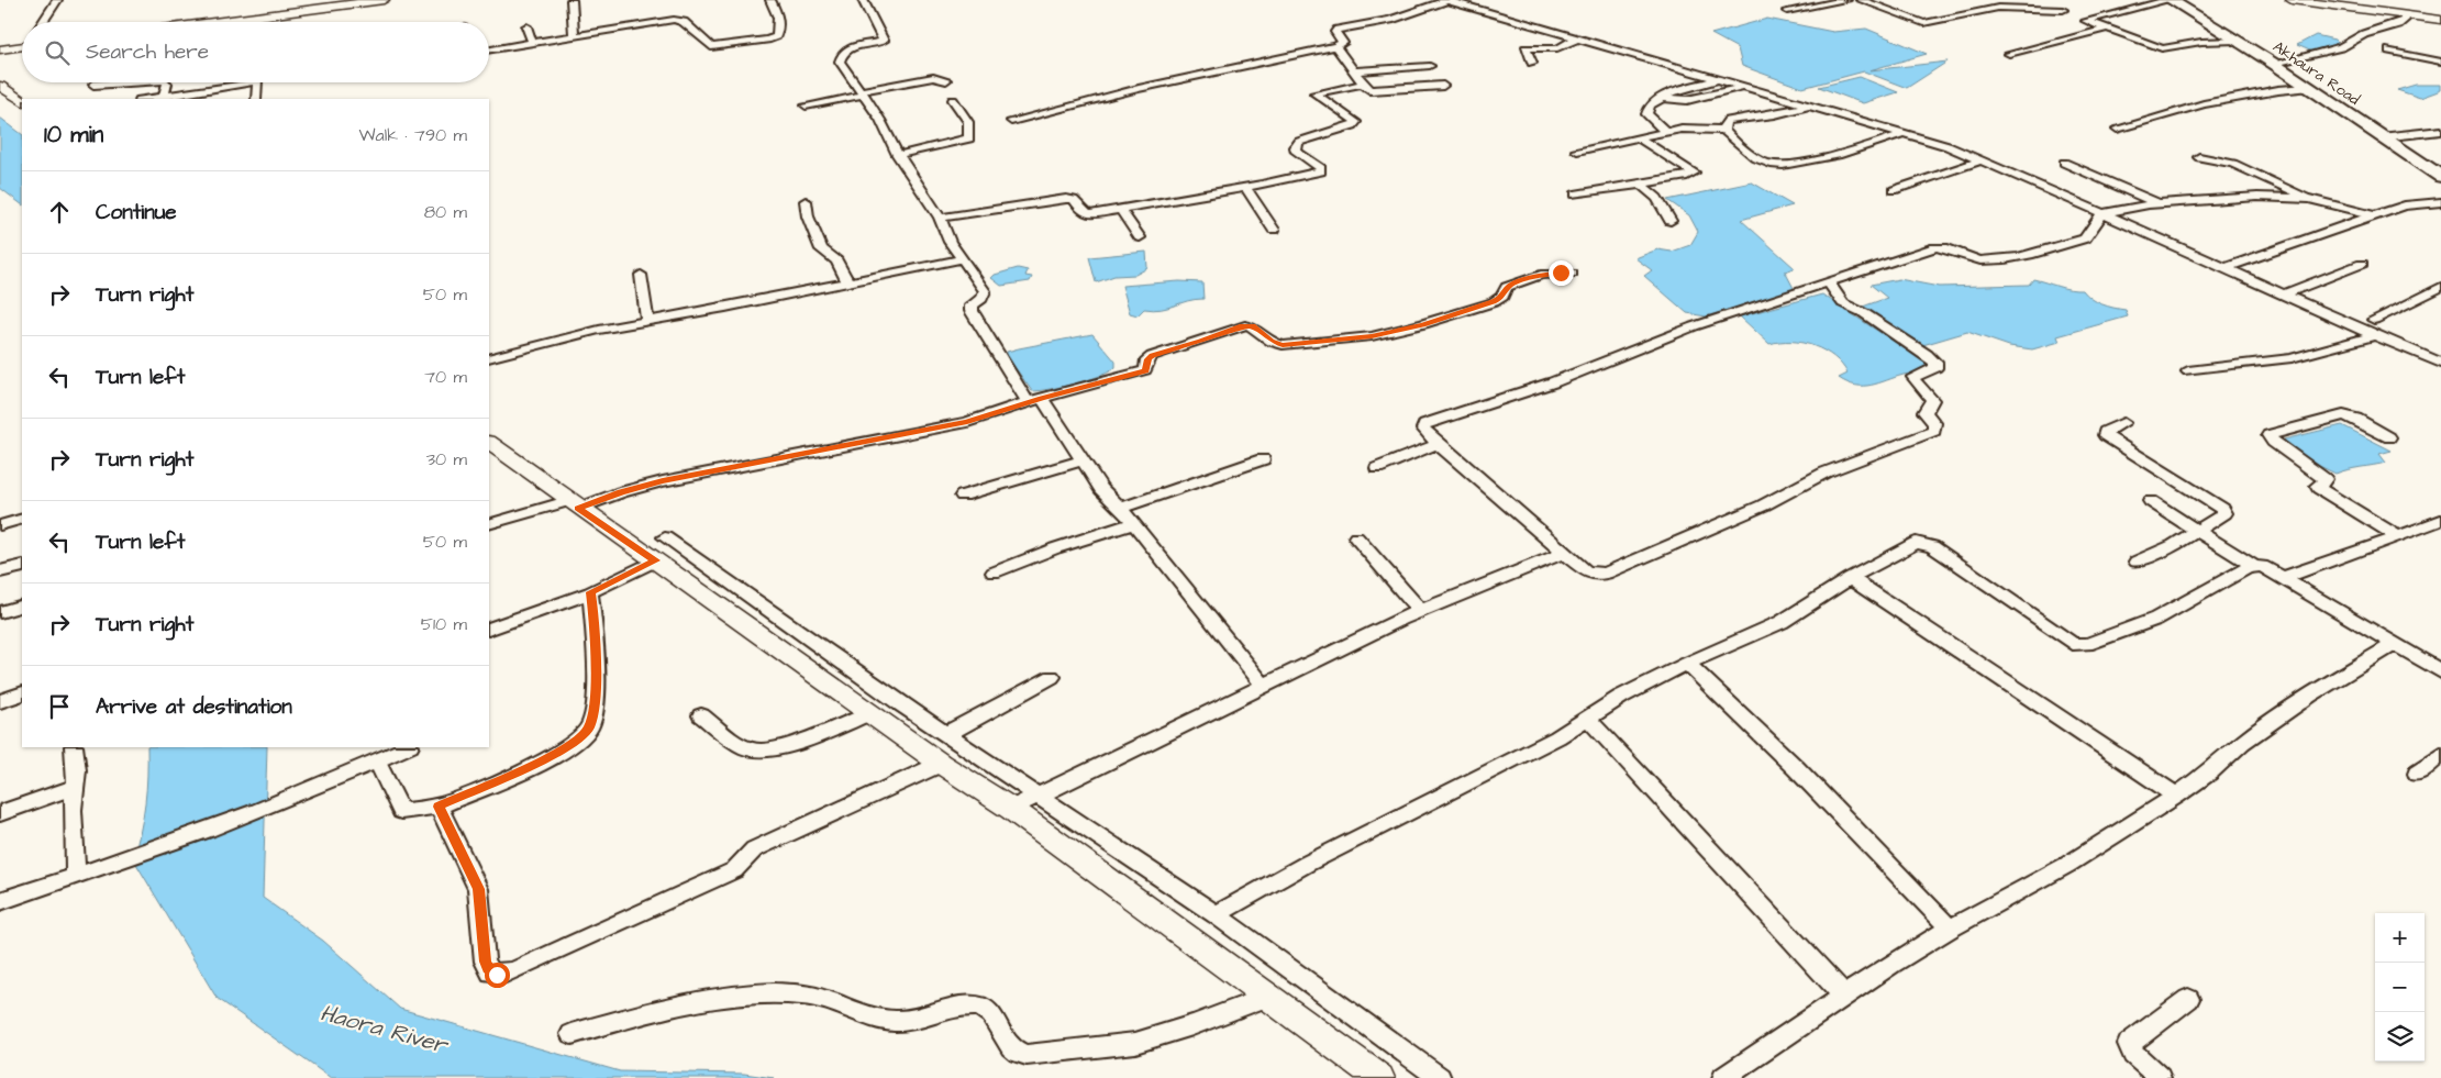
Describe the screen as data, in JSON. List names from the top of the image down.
{
  "streets": {
    "main road": ["Akhaura Road"]
  },
  "water": ["Haora River"],
  "page": {
    "search": "Search here",
    "heading": ["10 min", "Walk · 790 m"],
    "list": [
      ["Continue", "80 m"],
      ["Turn right", "50 m"],
      ["Turn left", "70 m"],
      ["Turn right", "30 m"],
      ["Turn left", "50 m"],
      ["Turn right", "510 m"],
      "Arrive at destination"
    ],
    "map_buttons": ["+", "−"]
  }
}
